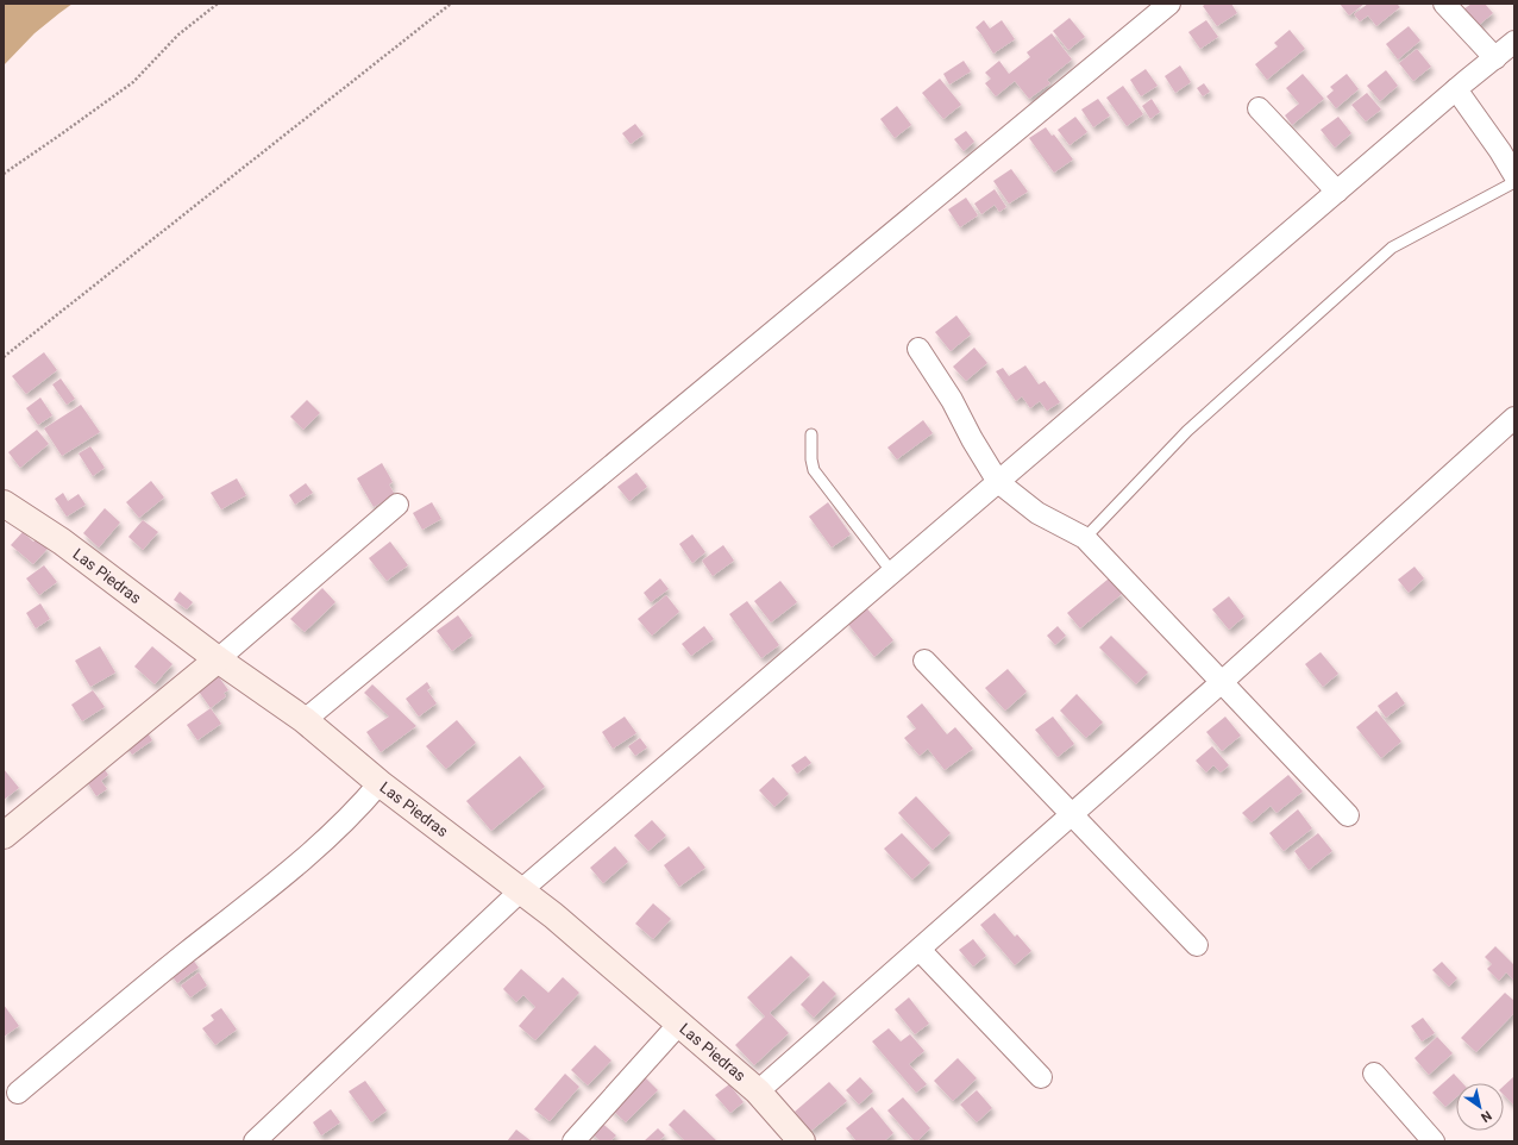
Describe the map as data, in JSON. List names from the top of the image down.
{
  "streets": {
    "street": ["Las Piedras"]
  },
  "north": "bottom right"
}
